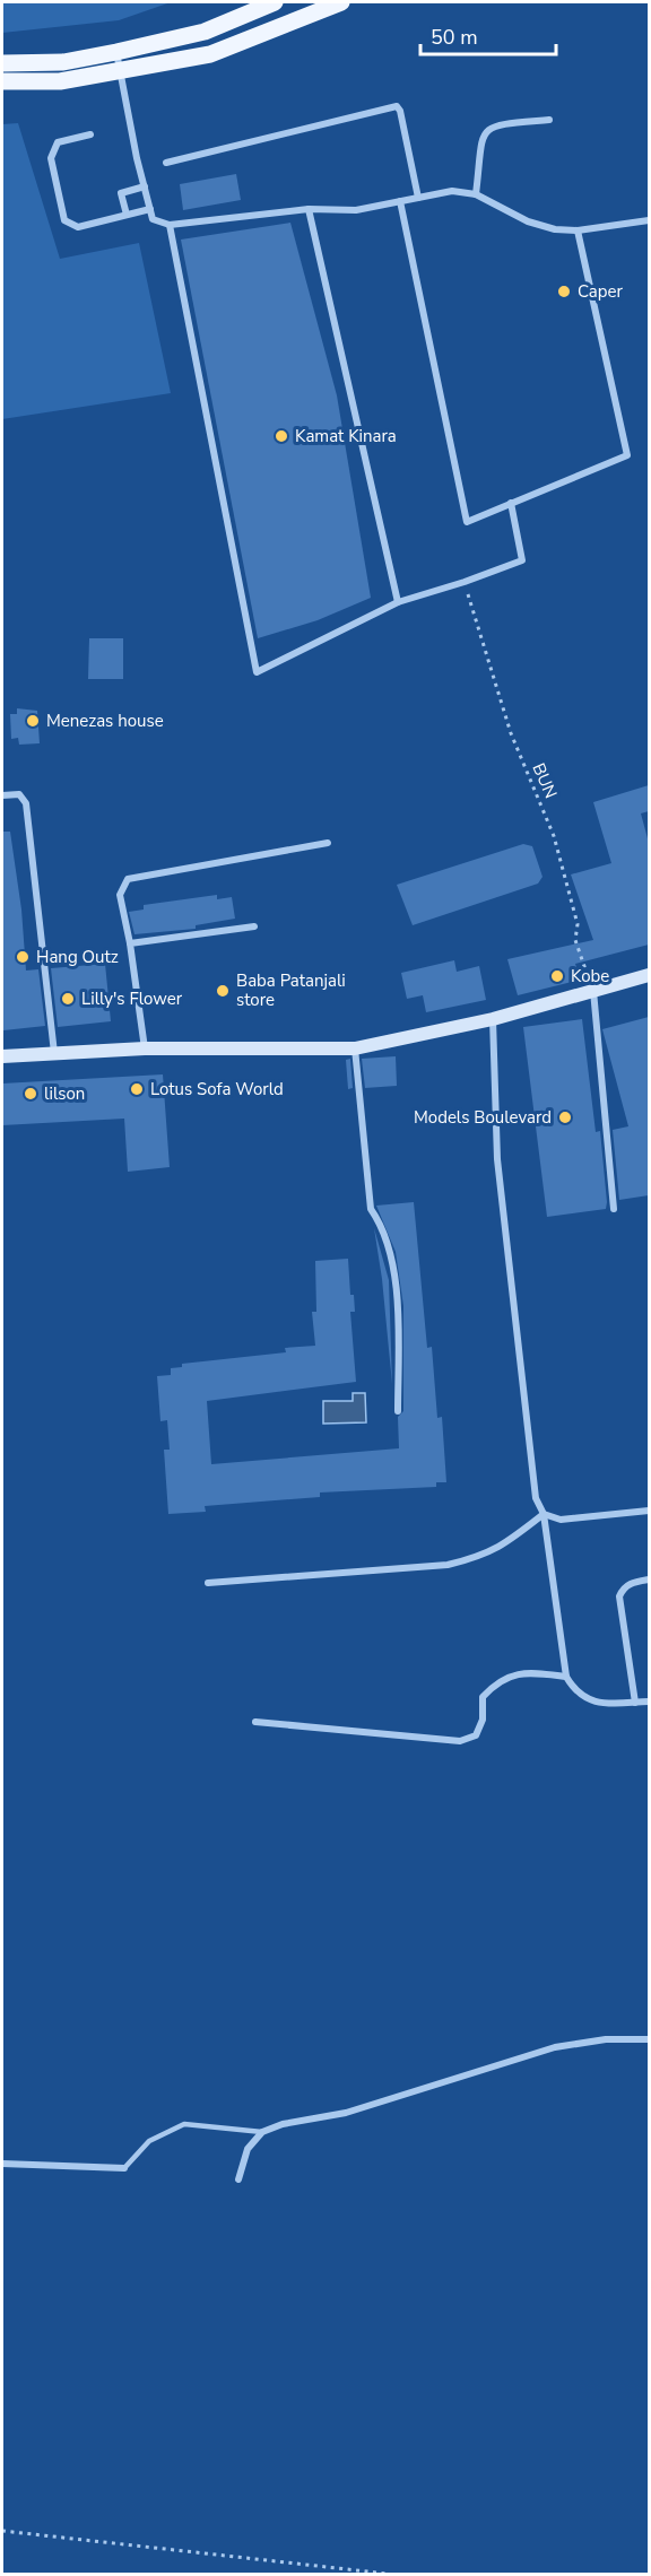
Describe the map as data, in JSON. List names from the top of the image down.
{
  "streets": {
    "path": ["BUN"]
  },
  "places": [
    "Caper",
    "Kamat Kinara",
    "Menezas house",
    "Hang Outz",
    "Kobe",
    "Baba Patanjali store",
    "Lilly's Flower",
    "Lotus Sofa World",
    "lilson",
    "Models Boulevard"
  ],
  "scale_bar": "50 m"
}
